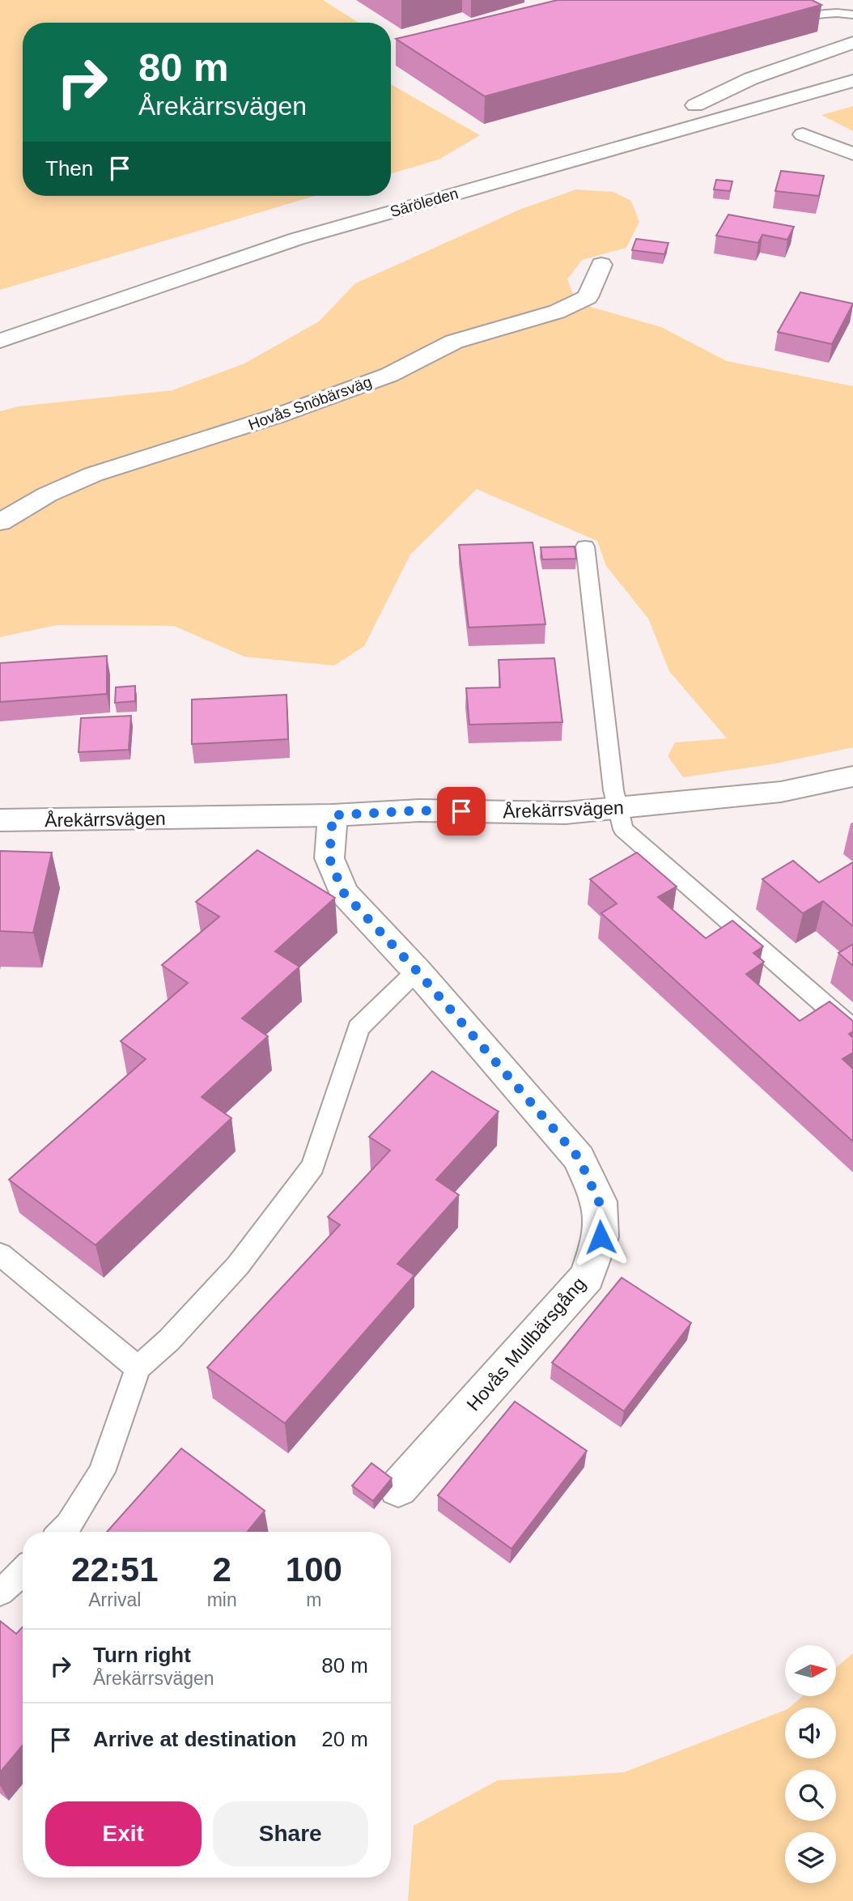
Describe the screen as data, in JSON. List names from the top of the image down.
{
  "streets": {
    "main road": [
      "Säröleden",
      "Hovås Snöbärsväg",
      "Årekärrsvägen",
      "Hovås Mullbärsgång"
    ]
  },
  "crossings": [
    ["Årekärrsvägen", "Hovås Mullbärsgång"]
  ],
  "north": "right",
  "page": {
    "turn": ["80 m", "Årekärrsvägen"],
    "then": "Then",
    "eta": [
      "22:51",
      "Arrival",
      "2",
      "min",
      "100",
      "m"
    ],
    "list": [
      {
        "name": "Turn right",
        "note": "Årekärrsvägen",
        "value": "80 m"
      },
      {
        "name": "Arrive at destination",
        "value": "20 m"
      }
    ],
    "buttons": ["Exit", "Share"]
  }
}
